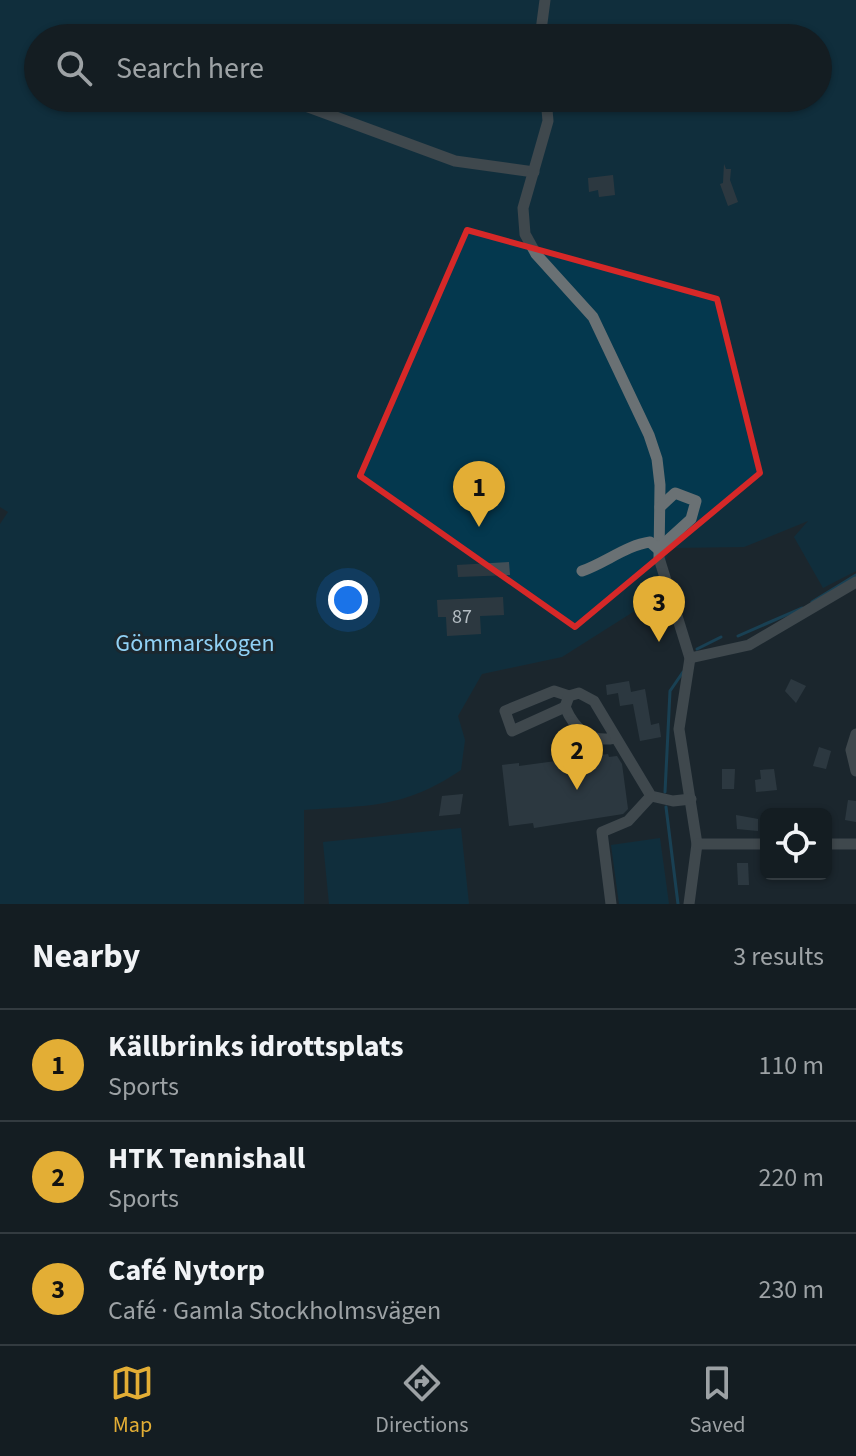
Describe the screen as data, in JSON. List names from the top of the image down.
{
  "parks": ["Gömmarskogen"],
  "house_numbers": ["87"],
  "page": {
    "search": "Search here",
    "pins": ["1", "3", "2"],
    "heading": ["Nearby", "3 results"],
    "list": [
      {
        "mark": "1",
        "name": "Källbrinks idrottsplats",
        "note": "Sports",
        "value": "110 m"
      },
      {
        "mark": "2",
        "name": "HTK Tennishall",
        "note": "Sports",
        "value": "220 m"
      },
      {
        "mark": "3",
        "name": "Café Nytorp",
        "note": "Café · Gamla Stockholmsvägen",
        "value": "230 m"
      }
    ],
    "nav": ["Map", "Directions", "Saved"]
  }
}
